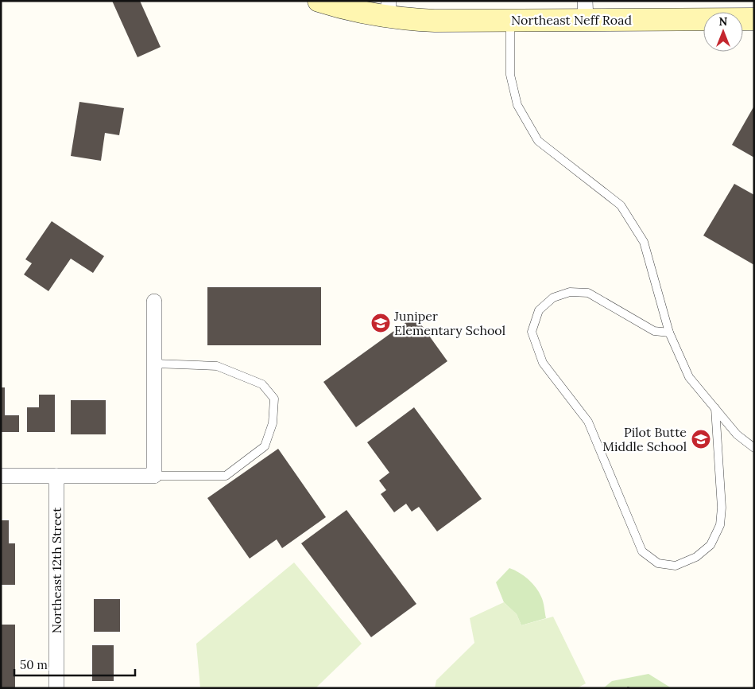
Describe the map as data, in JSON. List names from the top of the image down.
{
  "streets": {
    "main road": ["Northeast Neff Road"],
    "street": ["Northeast 12th Street"]
  },
  "places": {
    "school or university": ["Juniper Elementary School", "Pilot Butte Middle School"]
  },
  "scale_bar": "50 m",
  "north": "top"
}
